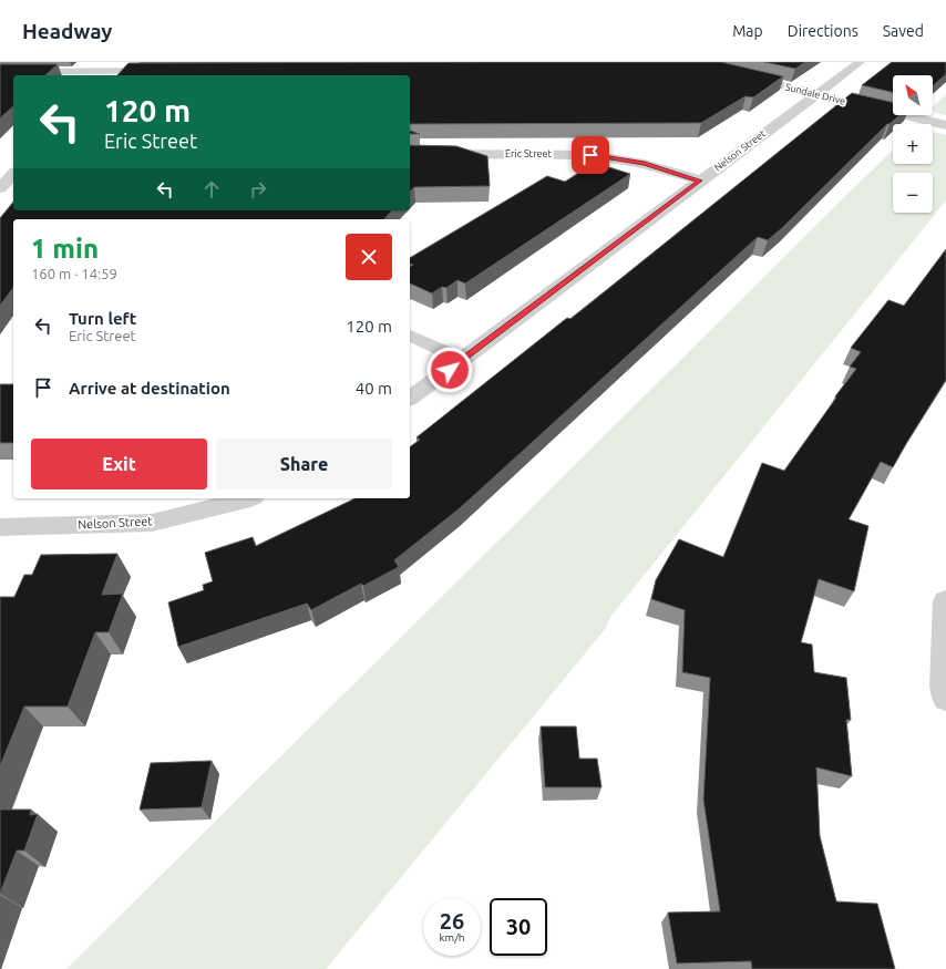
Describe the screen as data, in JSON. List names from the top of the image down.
{
  "streets": {
    "street": ["Sundale Drive", "Nelson Street", "Eric Street"]
  },
  "crossings": [
    ["Sundale Drive", "Nelson Street"],
    ["Nelson Street", "Eric Street"]
  ],
  "north": "top left",
  "page": {
    "header": "Headway",
    "nav": ["Map", "Directions", "Saved"],
    "map_buttons": ["+", "−"],
    "turn": ["120 m", "Eric Street"],
    "heading": ["1 min", "160 m · 14:59"],
    "list": [
      {
        "name": "Turn left",
        "note": "Eric Street",
        "value": "120 m"
      },
      {
        "name": "Arrive at destination",
        "value": "40 m"
      }
    ],
    "buttons": ["Exit", "Share"],
    "speed": "26 km/h",
    "limit": "30"
  }
}
